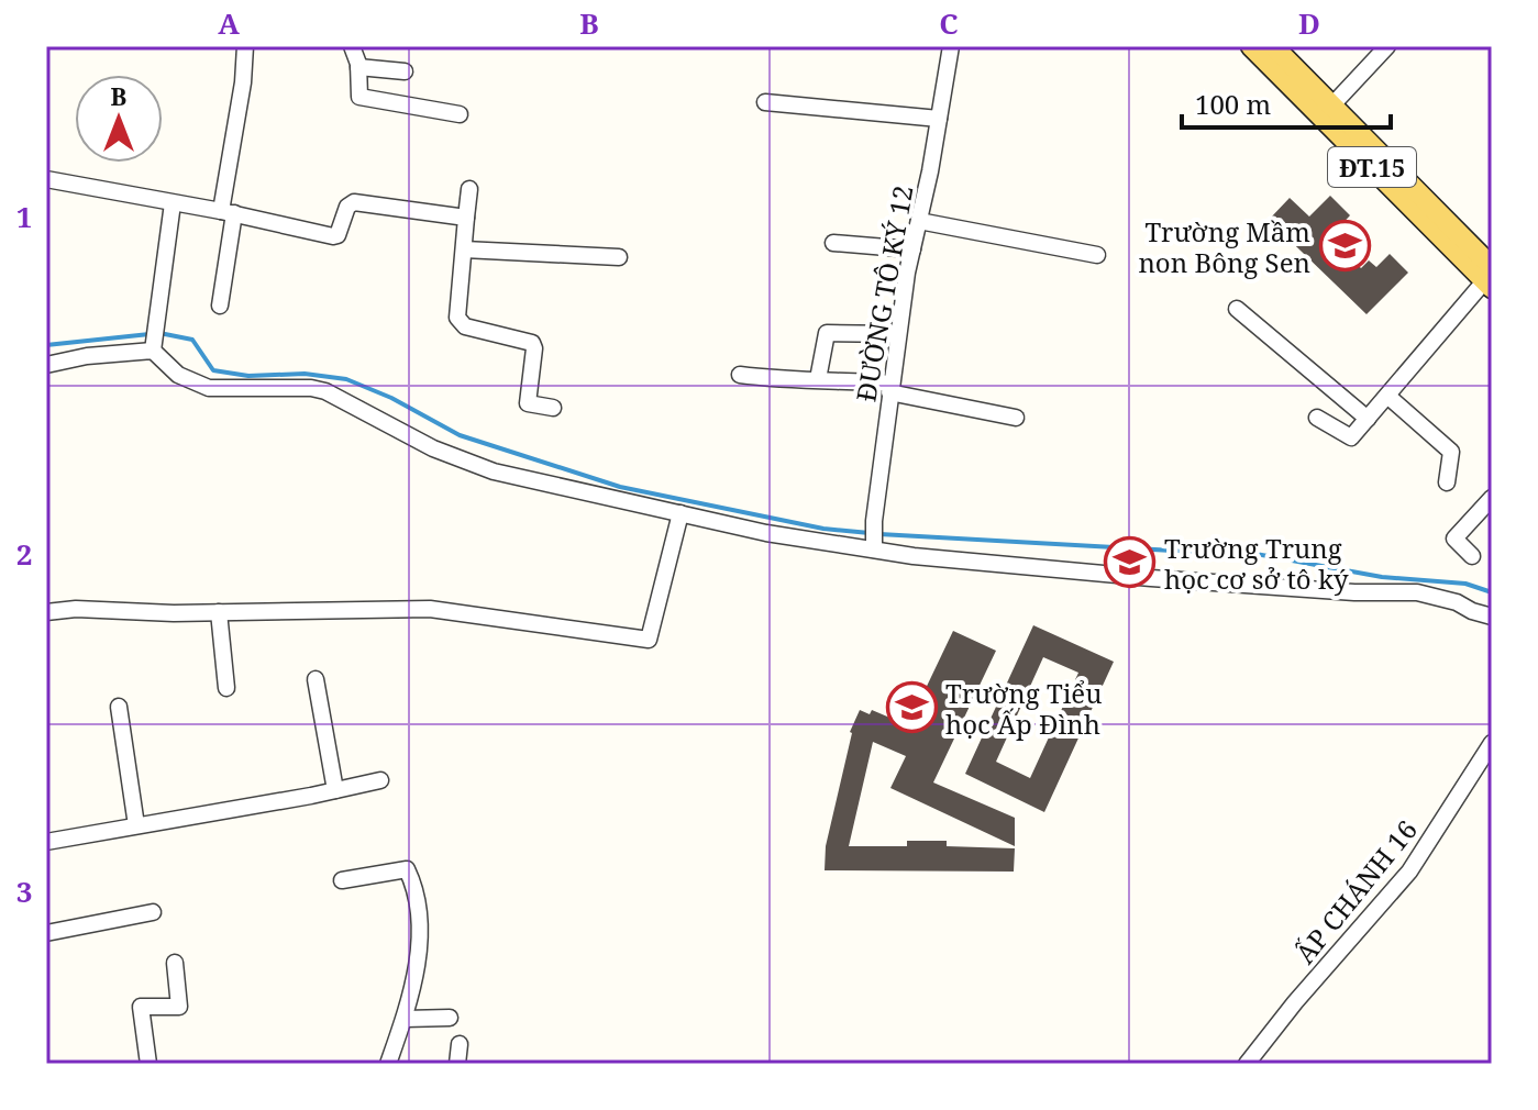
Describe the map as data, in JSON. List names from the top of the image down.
{
  "streets": {
    "main road": ["ĐT.15"],
    "street": ["ĐƯỜNG TÔ KÝ 12", "ẤP CHÁNH 16"]
  },
  "places": {
    "school or university": ["Trường Mầm non Bông Sen", "Trường Trung học cơ sở tô ký", "Trường Tiểu học Ấp Đình"]
  },
  "scale_bar": "100 m",
  "north": "top",
  "grid": {
    "columns": [
      "A",
      "B",
      "C",
      "D"
    ],
    "rows": ["1", "2", "3"]
  }
}
